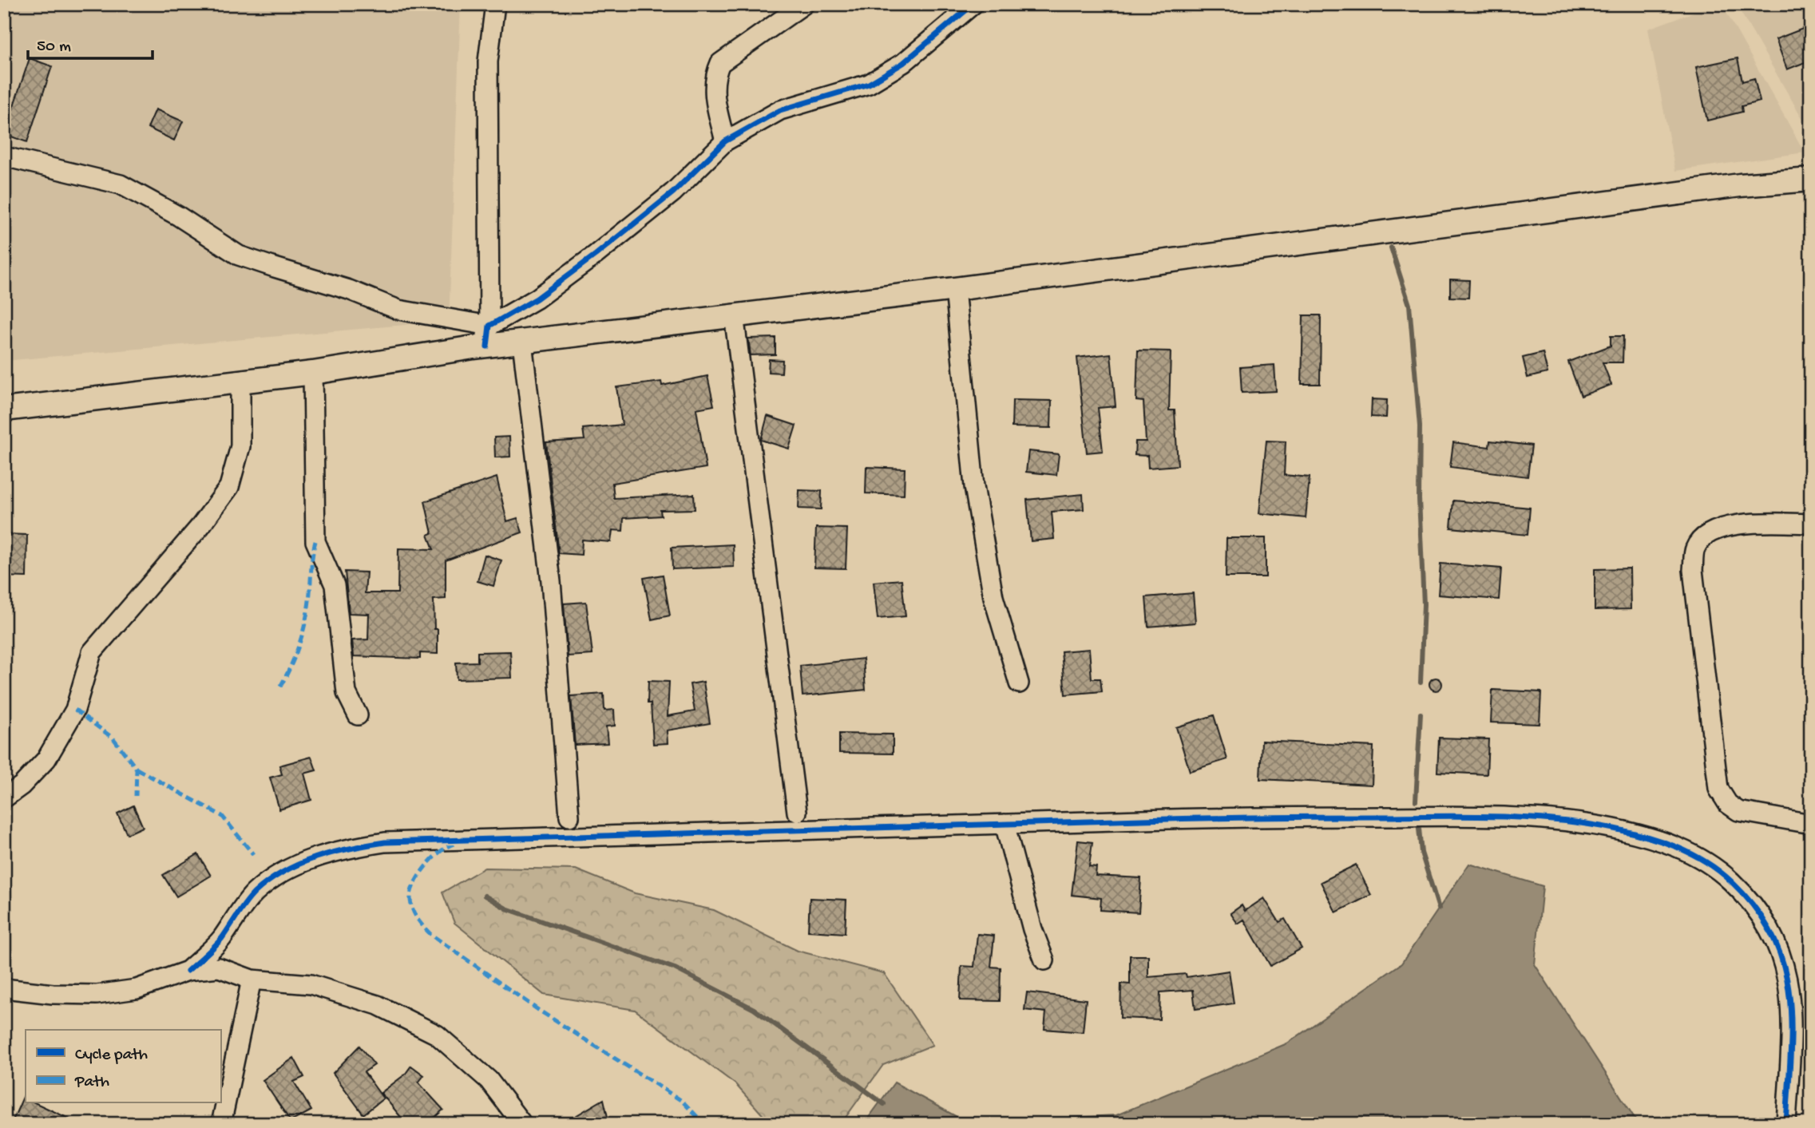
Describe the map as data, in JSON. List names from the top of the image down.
{
  "legend": ["Cycle path", "Path"],
  "scale_bar": "50 m"
}
